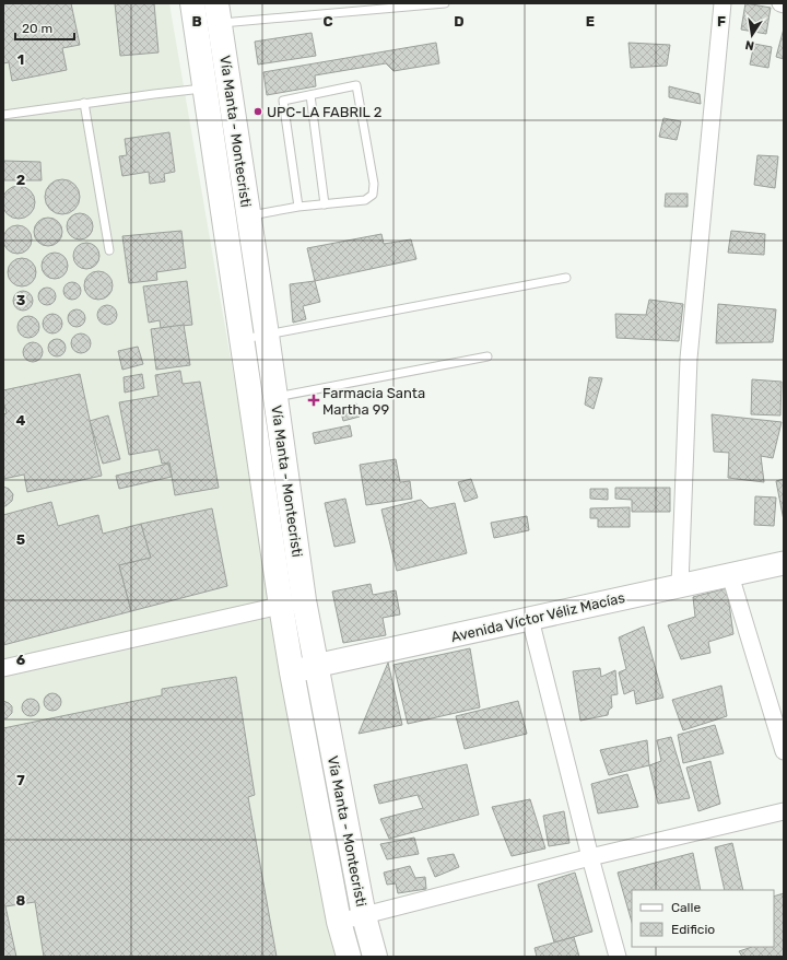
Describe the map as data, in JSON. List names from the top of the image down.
{
  "streets": {
    "main road": ["Vía Manta - Montecristi"],
    "street": ["Avenida Víctor Véliz Macías"]
  },
  "crossings": [
    ["Vía Manta - Montecristi", "Avenida Víctor Véliz Macías"]
  ],
  "places": {
    "other": ["UPC-LA FABRIL 2"],
    "health": ["Farmacia Santa Martha 99"]
  },
  "legend": ["Calle", "Edificio"],
  "scale_bar": "20 m",
  "north": "bottom",
  "grid": {
    "columns": [
      "B",
      "C",
      "D",
      "E",
      "F"
    ],
    "rows": [
      "1",
      "2",
      "3",
      "4",
      "5",
      "6",
      "7",
      "8"
    ]
  }
}
